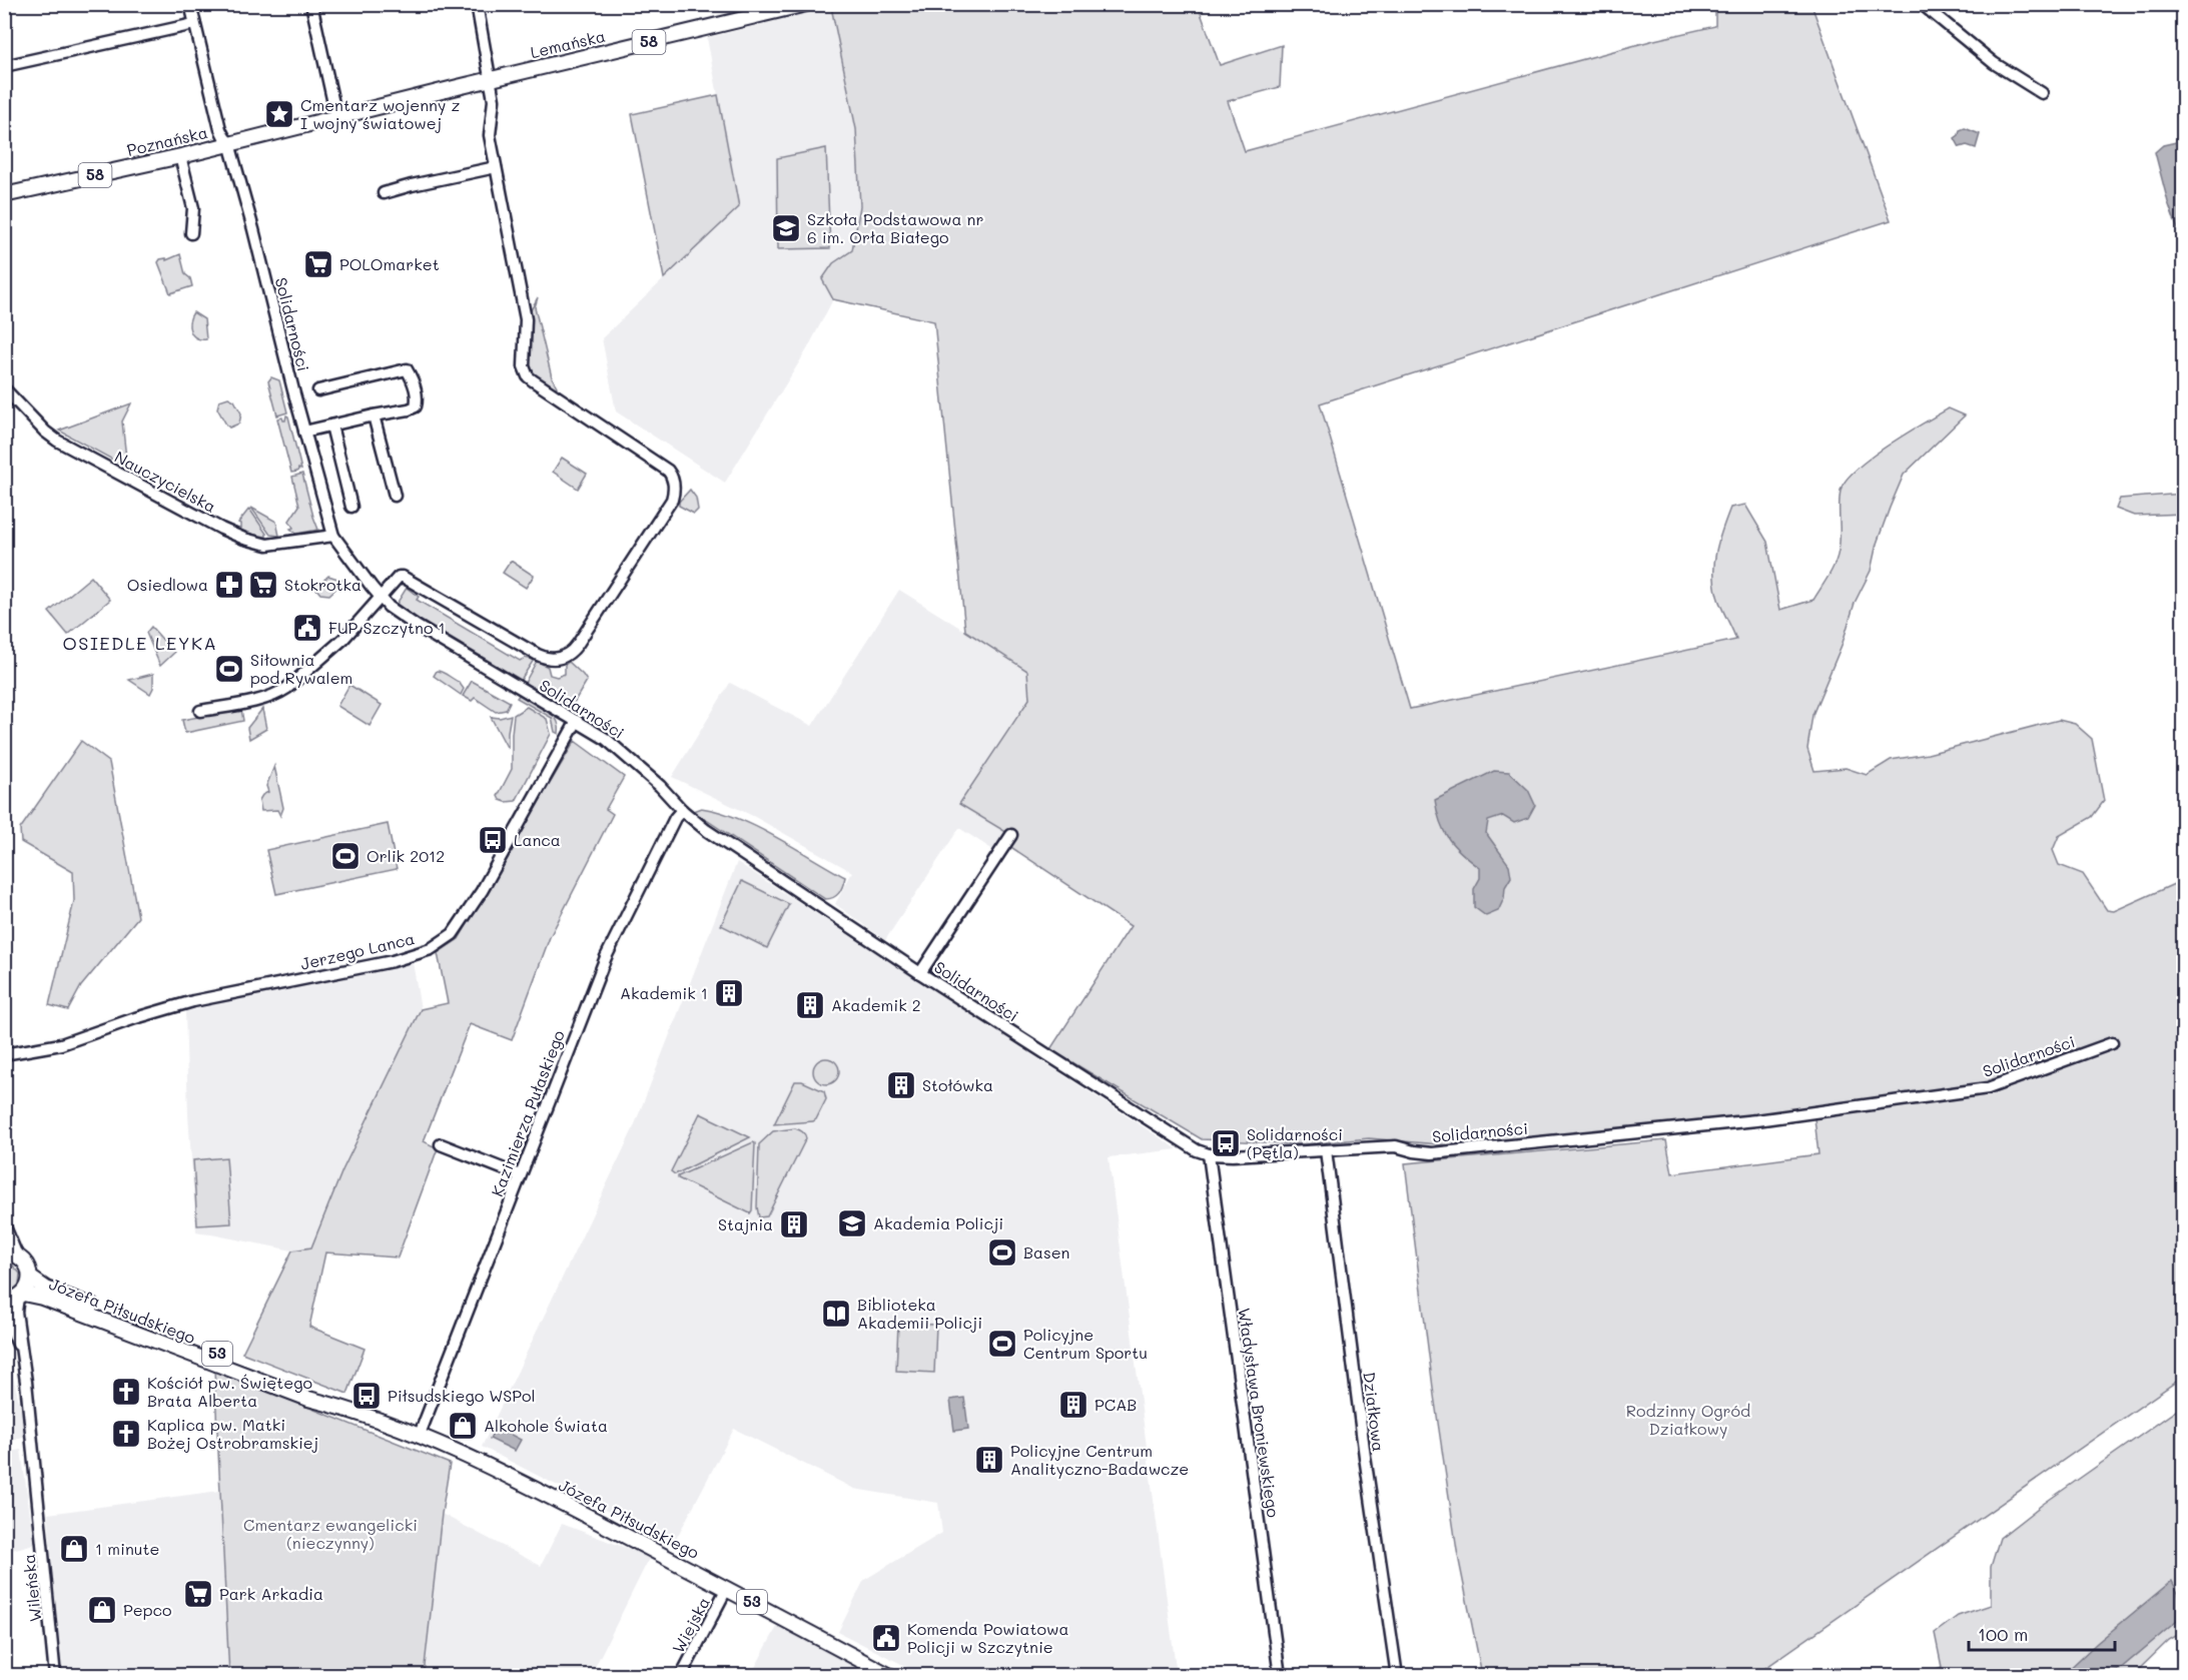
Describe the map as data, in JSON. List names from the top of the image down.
{
  "streets": {
    "main road": [
      "58",
      "Lemańska",
      "Poznańska",
      "Józefa Piłsudskiego",
      "53"
    ],
    "street": [
      "Solidarności",
      "Nauczycielska",
      "Jerzego Lanca",
      "Kazimierza Pułaskiego",
      "Działkowa",
      "Władysława Broniewskiego",
      "Wileńska",
      "Wiejska"
    ]
  },
  "crossings": [
    ["Lemańska", "Poznańska"],
    ["Poznańska", "Solidarności"],
    ["Solidarności", "Nauczycielska"],
    ["Solidarności", "Jerzego Lanca"],
    ["Solidarności", "Kazimierza Pułaskiego"],
    ["Solidarności", "Działkowa"],
    ["Solidarności", "Władysława Broniewskiego"],
    ["Kazimierza Pułaskiego", "Józefa Piłsudskiego"],
    ["Józefa Piłsudskiego", "53"],
    ["Józefa Piłsudskiego", "Wileńska"],
    ["Józefa Piłsudskiego", "Wiejska"]
  ],
  "districts": ["OSIEDLE LEYKA"],
  "parks": ["Rodzinny Ogród Działkowy", "Cmentarz ewangelicki (nieczynny)"],
  "places": {
    "place": ["Cmentarz wojenny z I wojny światowej"],
    "school or university": ["Szkoła Podstawowa nr 6 im. Orła Białego", "Akademia Policji"],
    "supermarket": ["POLOmarket", "Stokrotka", "Park Arkadia"],
    "pharmacy": ["Osiedlowa"],
    "public building": ["FUP Szczytno 1", "Komenda Powiatowa Policji w Szczytnie"],
    "sports": [
      "Siłownia pod Rywalem",
      "Orlik 2012",
      "Basen",
      "Policyjne Centrum Sportu"
    ],
    "bus stop": ["Lanca", "Solidarności (Pętla)", "Piłsudskiego WSPol"],
    "building": [
      "Akademik 1",
      "Akademik 2",
      "Stołówka",
      "Stajnia",
      "PCAB",
      "Policyjne Centrum Analityczno-Badawcze"
    ],
    "library": ["Biblioteka Akademii Policji"],
    "church": ["Kościół pw. Świętego Brata Alberta", "Kaplica pw. Matki Bożej Ostrobramskiej"],
    "shop": ["Alkohole Świata", "1 minute", "Pepco"]
  },
  "scale_bar": "100 m"
}
